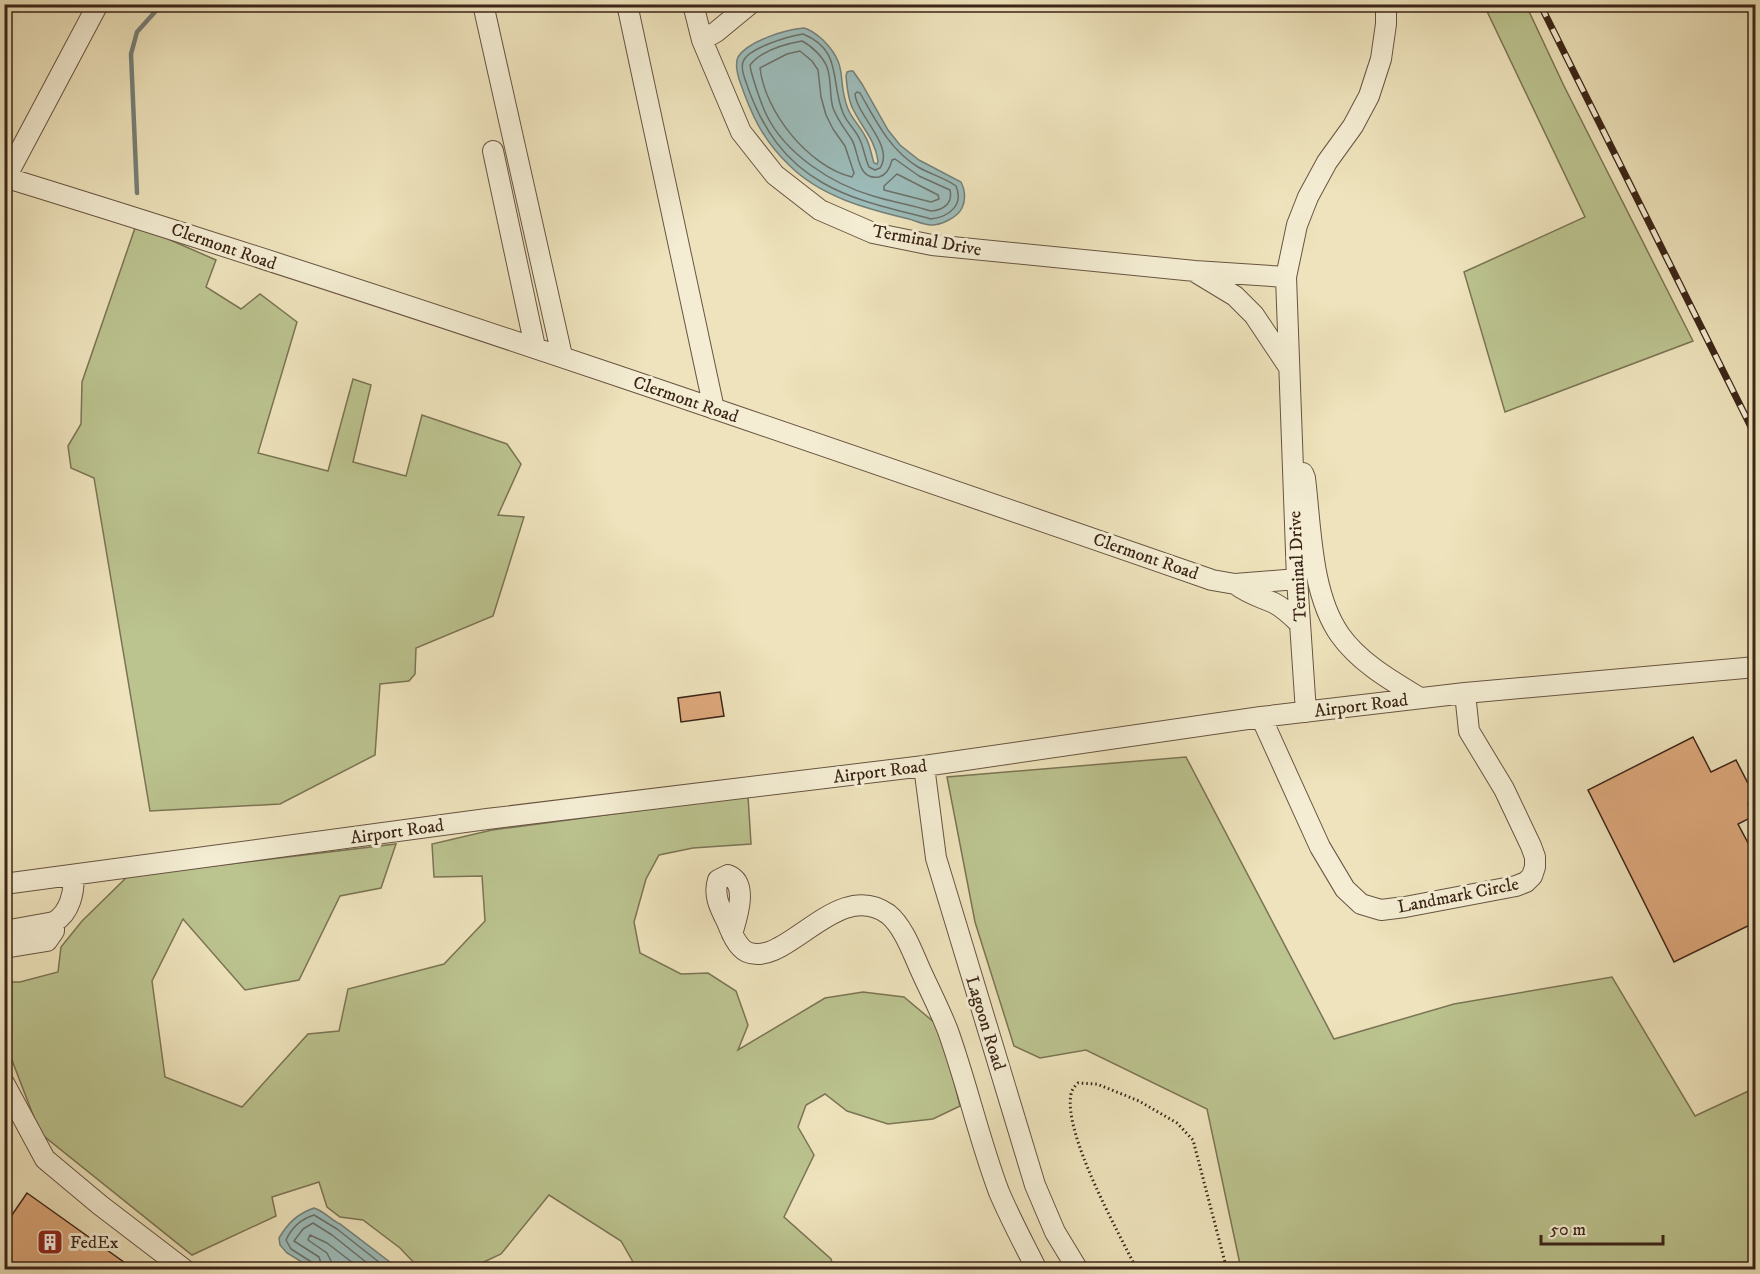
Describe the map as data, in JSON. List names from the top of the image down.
{
  "streets": {
    "street": [
      "Terminal Drive",
      "Clermont Road",
      "Airport Road",
      "Landmark Circle",
      "Lagoon Road"
    ]
  },
  "crossings": [
    ["Terminal Drive", "Clermont Road"],
    ["Terminal Drive", "Airport Road"],
    ["Airport Road", "Landmark Circle"],
    ["Airport Road", "Lagoon Road"]
  ],
  "places": {
    "building": ["FedEx"]
  },
  "scale_bar": "50 m"
}
